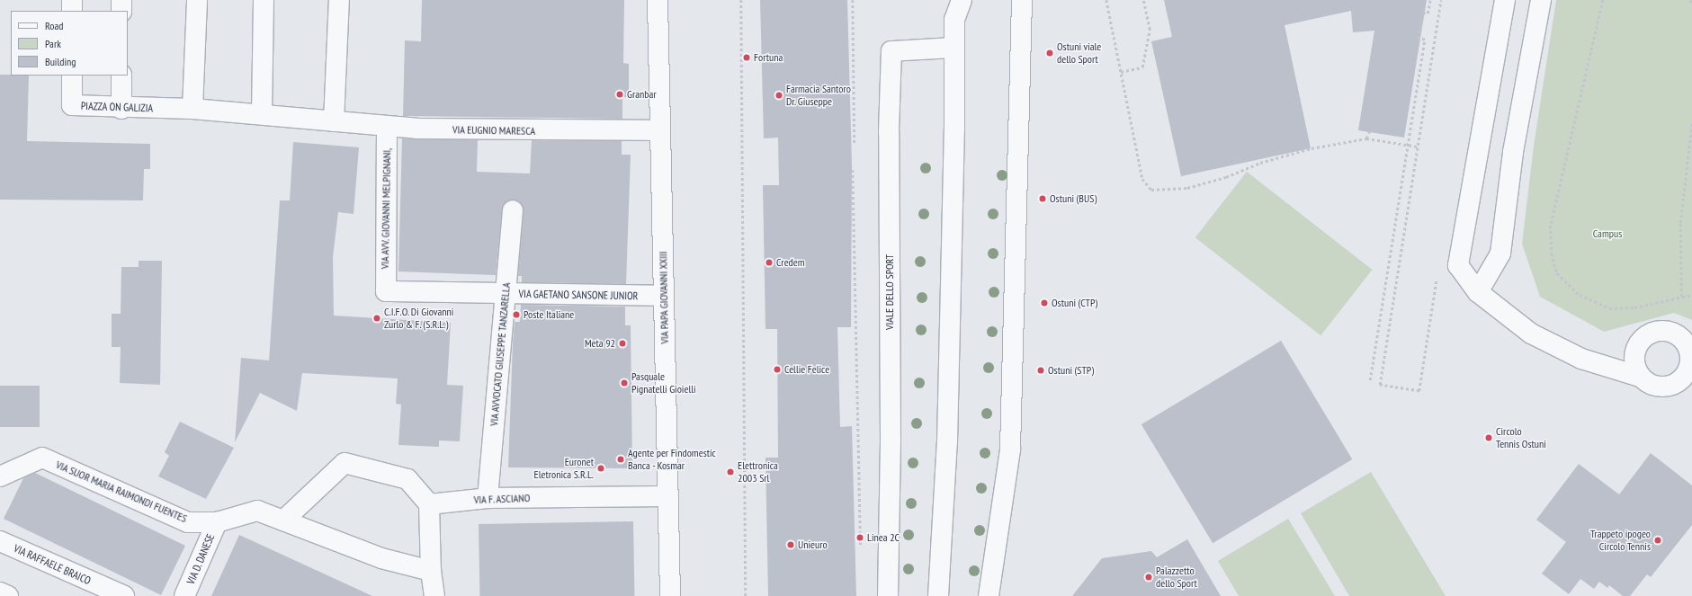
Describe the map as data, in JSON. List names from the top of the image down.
{
  "streets": {
    "street": [
      "PIAZZA ON GALIZIA",
      "VIA EUGNIO MARESCA",
      "VIA AVV. GIOVANNI MELPIGNANI,",
      "VIALE DELLO SPORT",
      "VIA GAETANO SANSONE JUNIOR",
      "VIA PAPA GIOVANNI XXIII",
      "VIA AVVOCATO GIUSEPPE TANZARELLA",
      "VIA SUOR MARIA RAIMONDI FUENTES",
      "VIA F. ASCIANO",
      "VIA D. DANESE",
      "VIA RAFFAELE BRAICO"
    ]
  },
  "crossings": [
    ["PIAZZA ON GALIZIA", "VIA EUGNIO MARESCA"],
    ["VIA EUGNIO MARESCA", "VIA AVV. GIOVANNI MELPIGNANI,"],
    ["VIA EUGNIO MARESCA", "VIA PAPA GIOVANNI XXIII"],
    ["VIA AVV. GIOVANNI MELPIGNANI,", "VIA GAETANO SANSONE JUNIOR"],
    ["VIA GAETANO SANSONE JUNIOR", "VIA PAPA GIOVANNI XXIII"],
    ["VIA GAETANO SANSONE JUNIOR", "VIA AVVOCATO GIUSEPPE TANZARELLA"],
    ["VIA PAPA GIOVANNI XXIII", "VIA F. ASCIANO"],
    ["VIA AVVOCATO GIUSEPPE TANZARELLA", "VIA F. ASCIANO"],
    ["VIA SUOR MARIA RAIMONDI FUENTES", "VIA D. DANESE"]
  ],
  "parks": ["Campus"],
  "places": [
    "Ostuni viale dello Sport",
    "Fortuna",
    "Granbar",
    "Farmacia Santoro Dr. Giuseppe",
    "Ostuni (BUS)",
    "Credem",
    "Ostuni (CTP)",
    "Poste Italiane",
    "C.I.F.O. Di Giovanni Zurlo & F. (S.R.L.)",
    "Meta 92",
    "Cellie Felice",
    "Ostuni (STP)",
    "Pasquale Pignatelli Gioielli",
    "Circolo Tennis Ostuni",
    "Agente per Findomestic Banca - Kosmar",
    "Euronet Eletronica S.R.L.",
    "Elettronica 2003 Srl",
    "Linea 2C",
    "Trappeto ipogeo Circolo Tennis",
    "Unieuro",
    "Palazzetto dello Sport"
  ],
  "legend": ["Road", "Park", "Building"]
}
